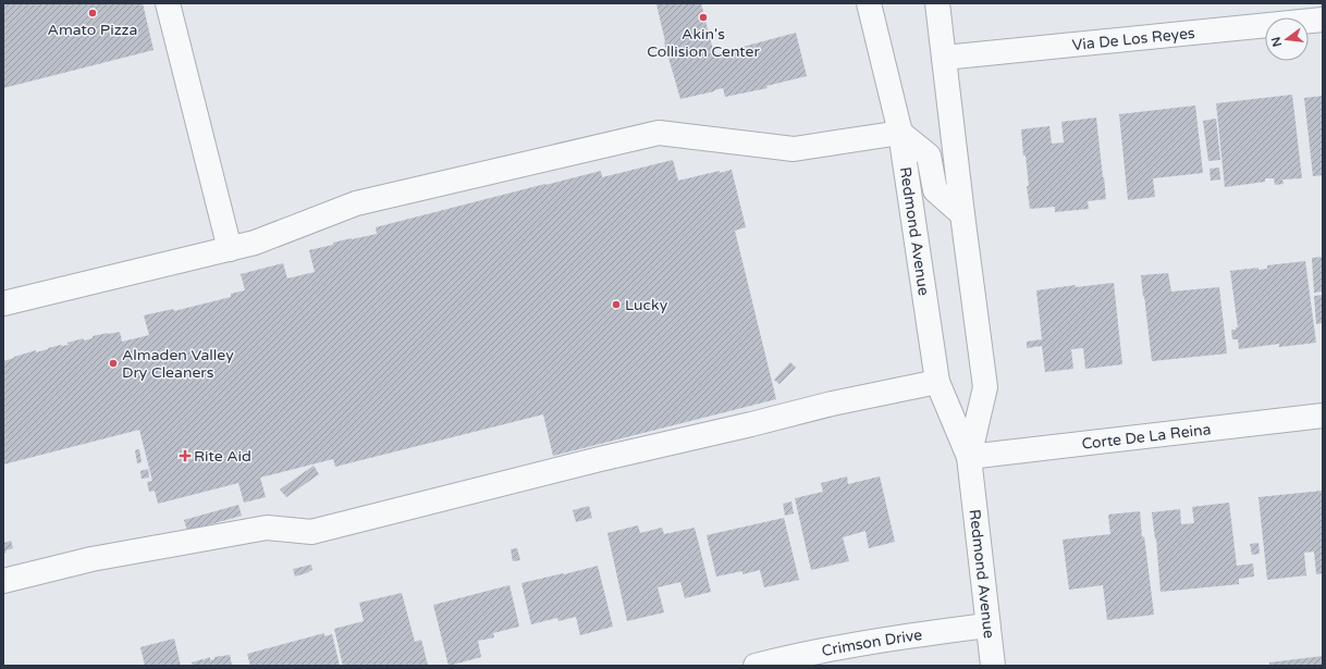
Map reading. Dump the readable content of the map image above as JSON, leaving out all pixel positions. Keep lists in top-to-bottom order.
{
  "streets": {
    "street": [
      "Via De Los Reyes",
      "Redmond Avenue",
      "Corte De La Reina",
      "Crimson Drive"
    ]
  },
  "crossings": [
    ["Via De Los Reyes", "Redmond Avenue"],
    ["Redmond Avenue", "Corte De La Reina"],
    ["Redmond Avenue", "Crimson Drive"]
  ],
  "places": {
    "other": [
      "Amato Pizza",
      "Akin's Collision Center",
      "Lucky",
      "Almaden Valley Dry Cleaners"
    ],
    "health": ["Rite Aid"]
  },
  "north": "left"
}
